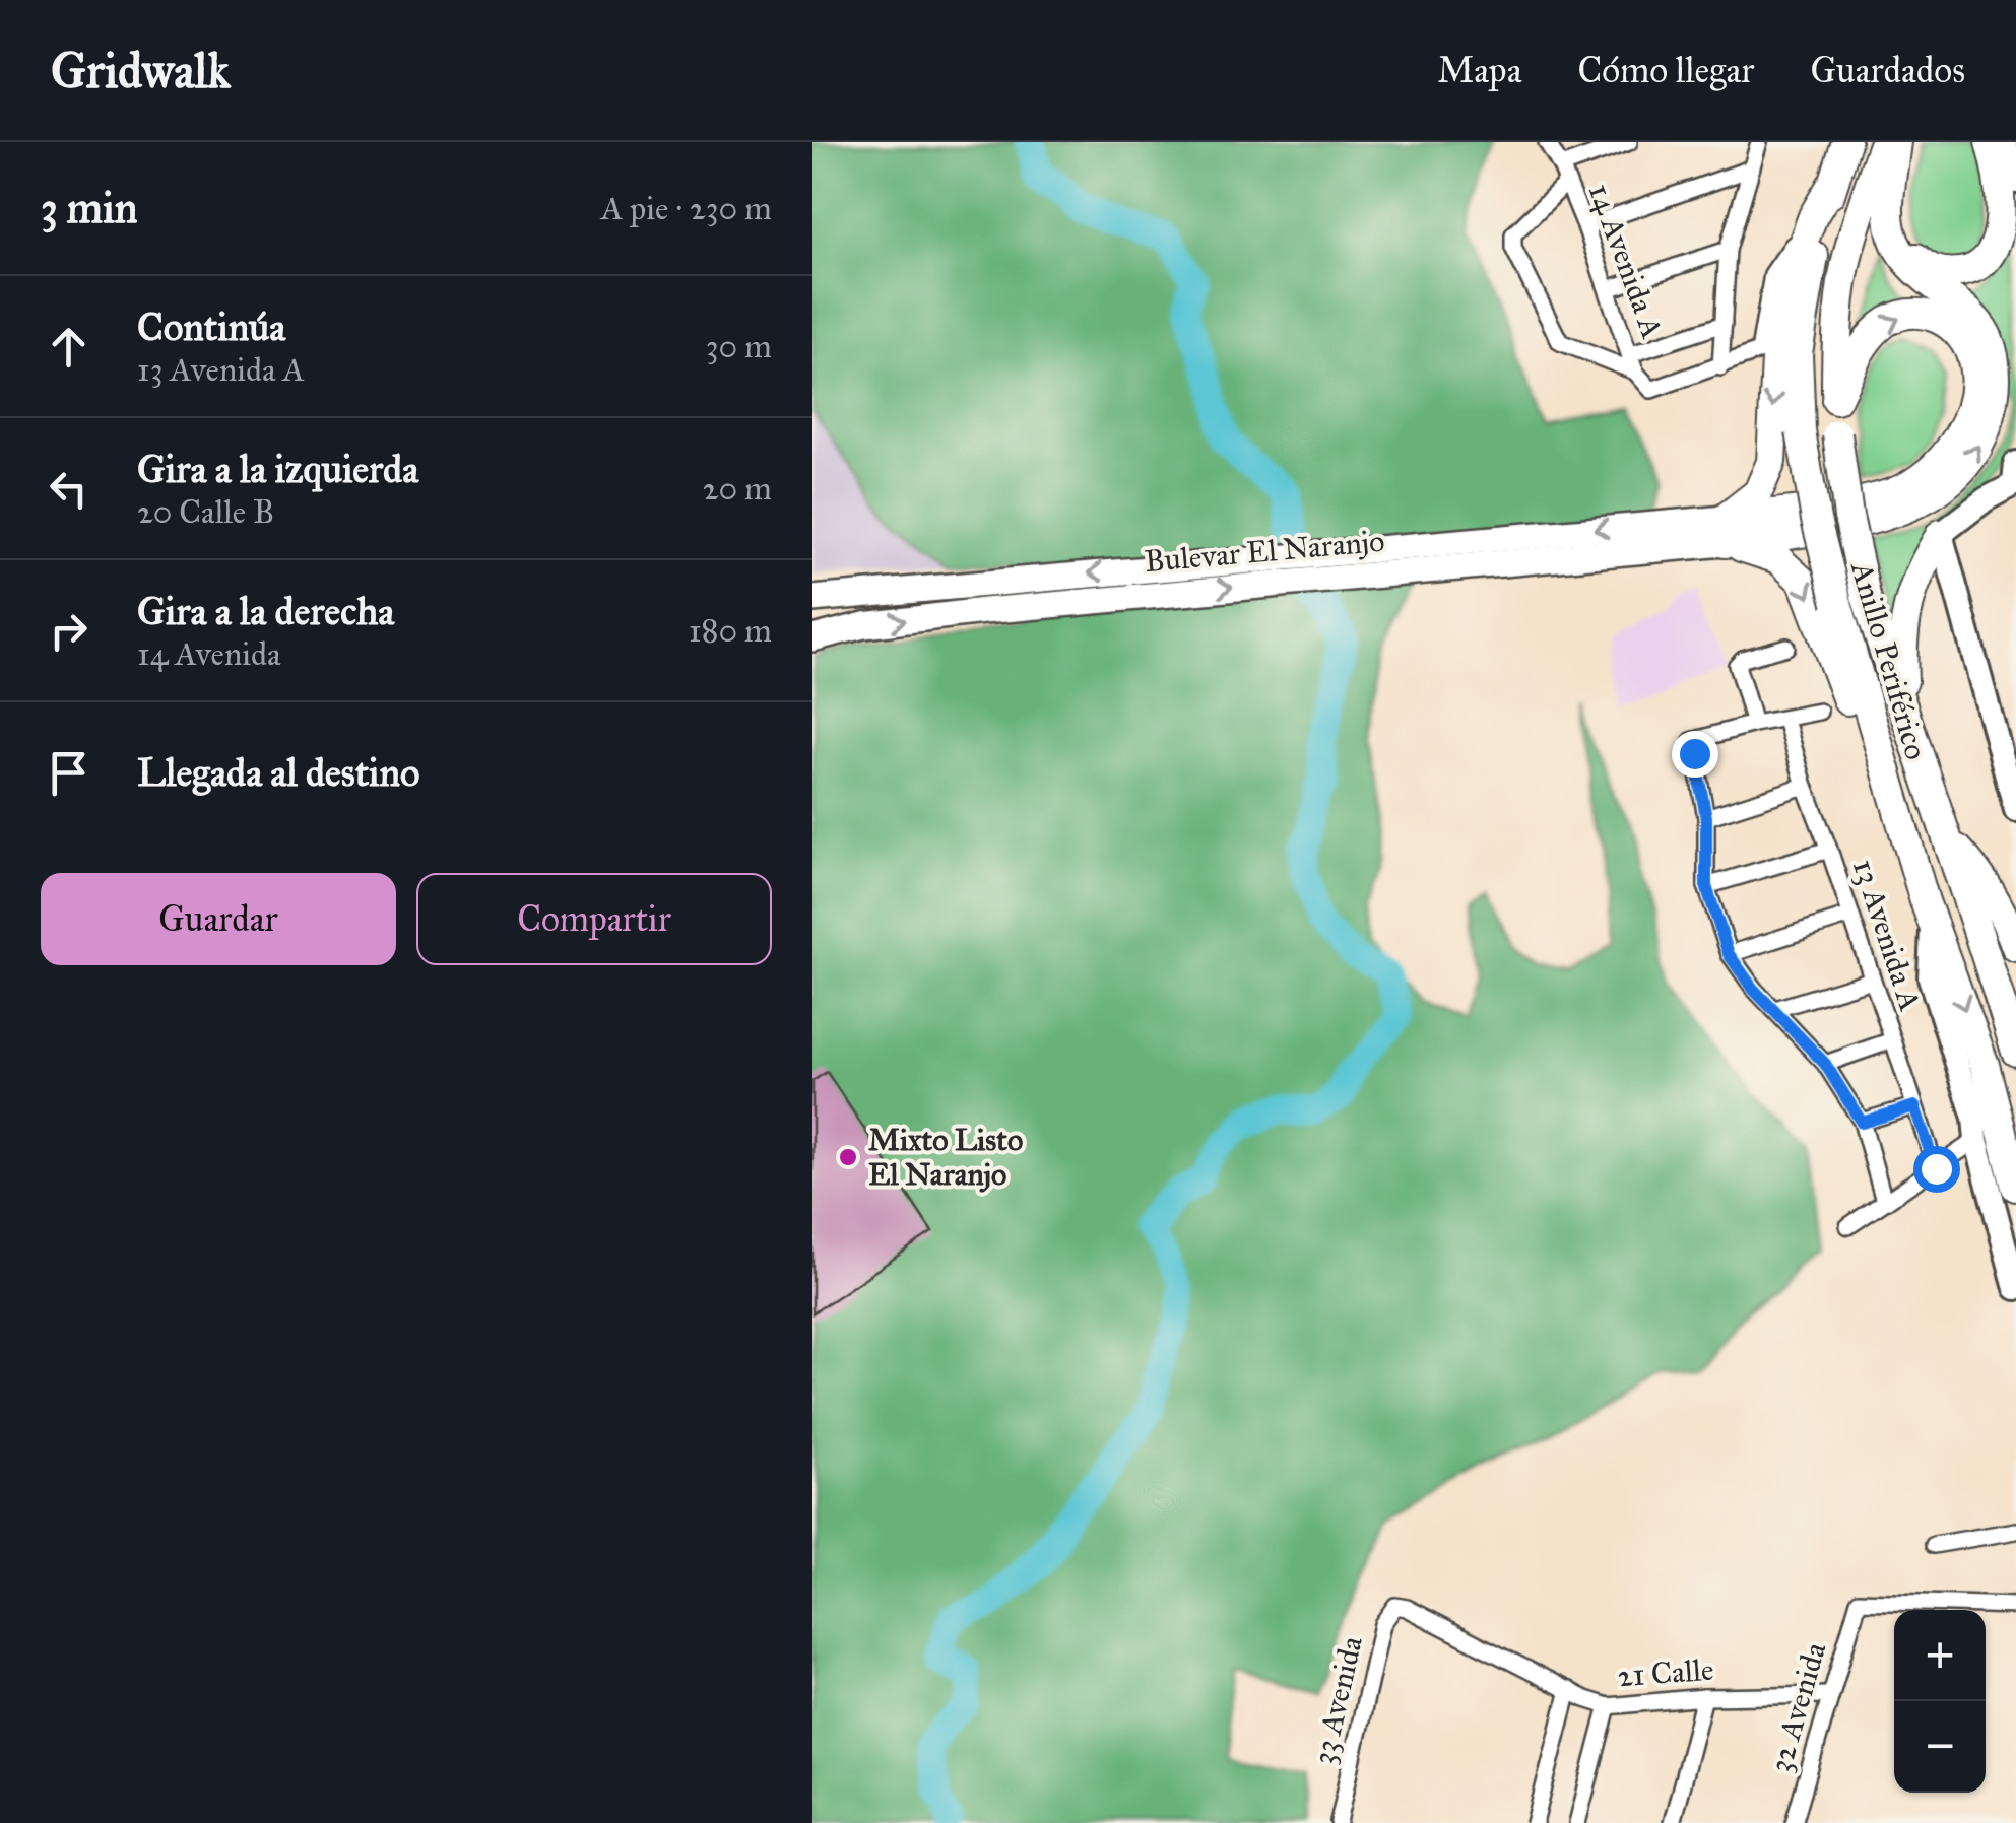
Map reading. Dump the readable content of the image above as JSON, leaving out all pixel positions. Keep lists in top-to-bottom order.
{
  "streets": {
    "highway": ["Anillo Periférico"],
    "main road": ["Bulevar El Naranjo"],
    "street": [
      "14 Avenida A",
      "13 Avenida A",
      "21 Calle",
      "33 Avenida",
      "32 Avenida"
    ]
  },
  "crossings": [
    ["21 Calle", "33 Avenida"],
    ["21 Calle", "32 Avenida"]
  ],
  "places": ["Mixto Listo El Naranjo"],
  "page": {
    "header": "Gridwalk",
    "nav": ["Mapa", "Cómo llegar", "Guardados"],
    "heading": ["3 min", "A pie · 230 m"],
    "list": [
      ["Continúa", "13 Avenida A", "30 m"],
      ["Gira a la izquierda", "20 Calle B", "20 m"],
      ["Gira a la derecha", "14 Avenida", "180 m"],
      "Llegada al destino"
    ],
    "buttons": ["Guardar", "Compartir"],
    "map_buttons": ["+", "−"]
  }
}
